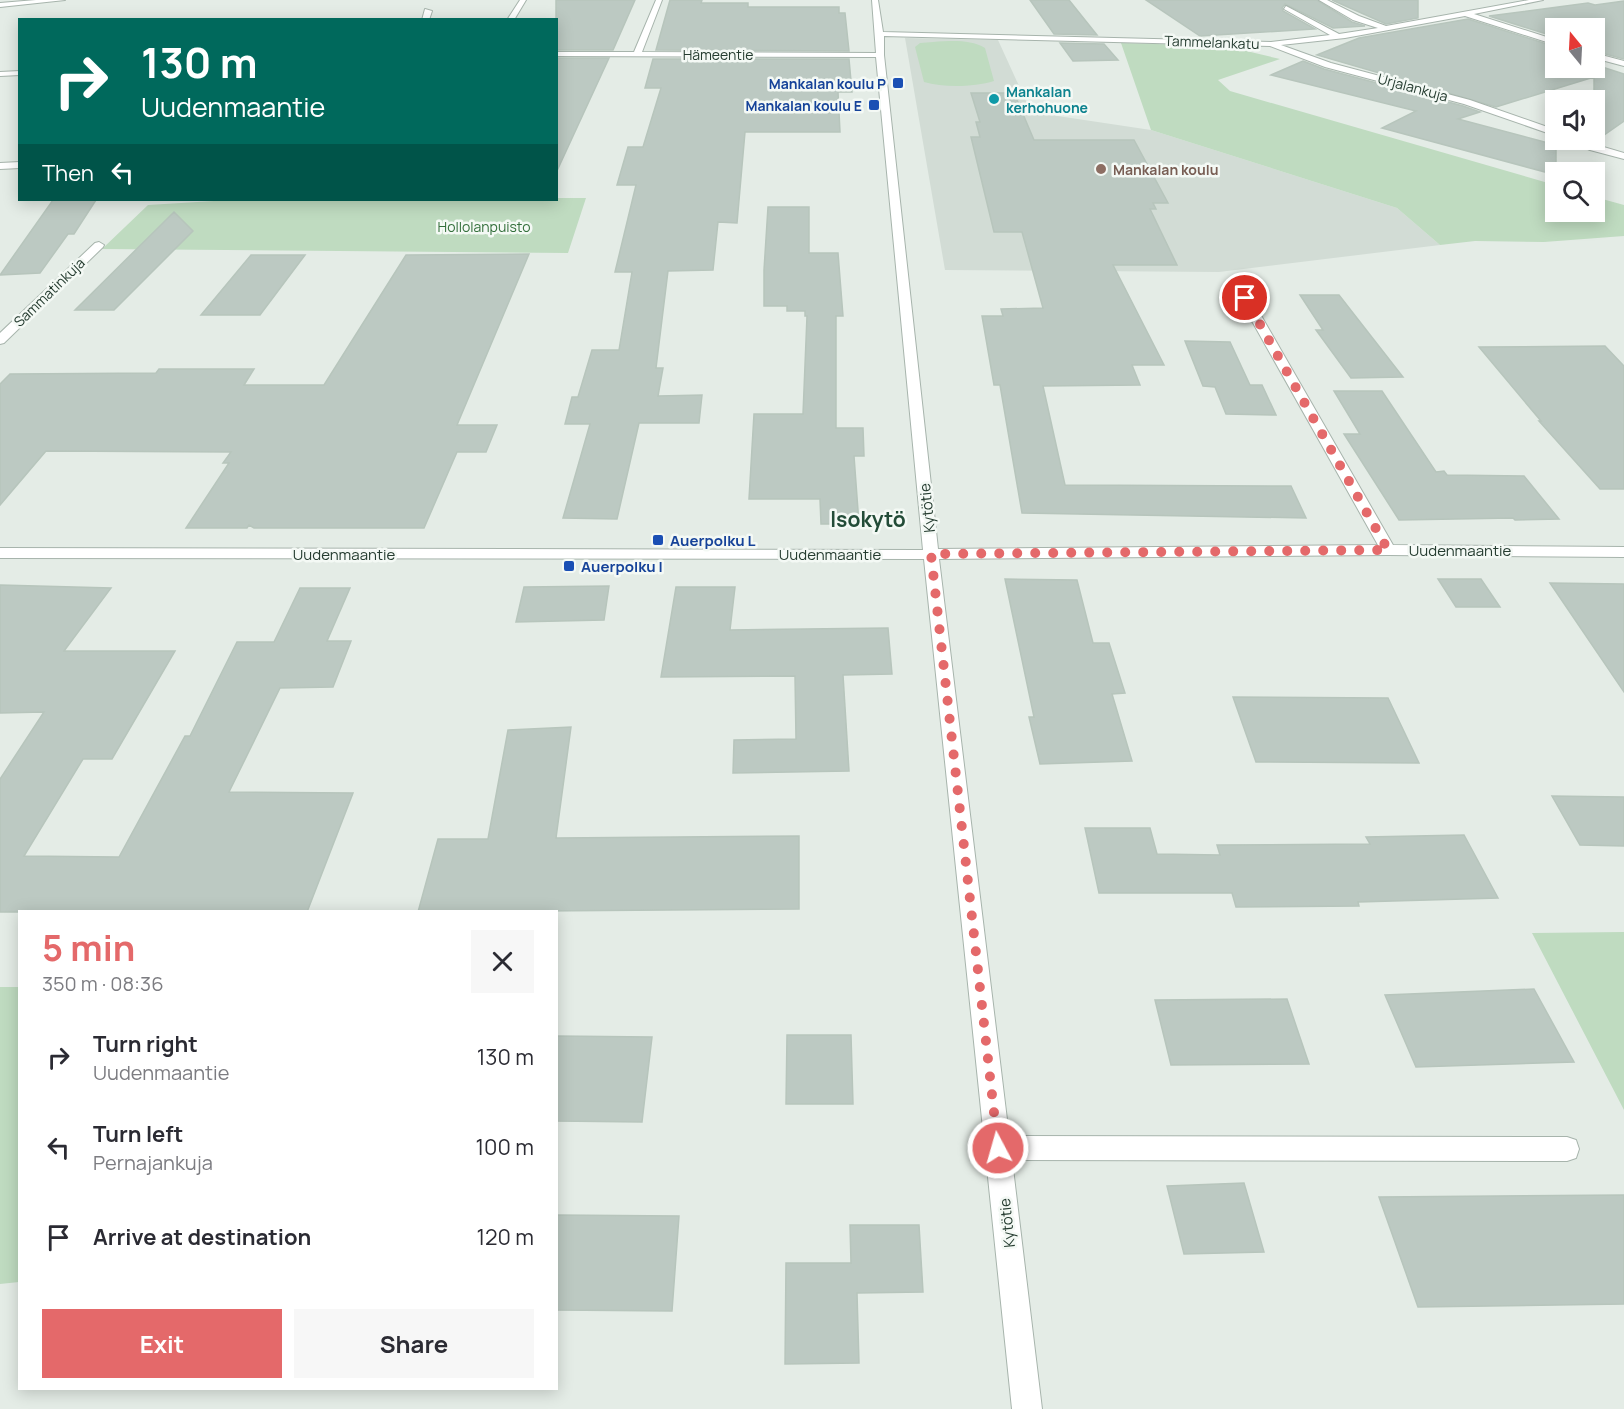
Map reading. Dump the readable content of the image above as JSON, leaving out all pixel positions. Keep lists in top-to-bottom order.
{
  "streets": {
    "street": [
      "Tammelankatu",
      "Hämeentie",
      "Urjalankuja",
      "Sammatinkuja",
      "Kytötie",
      "Uudenmaantie"
    ]
  },
  "crossings": [
    ["Tammelankatu", "Urjalankuja"],
    ["Tammelankatu", "Kytötie"],
    ["Hämeentie", "Kytötie"],
    ["Kytötie", "Uudenmaantie"]
  ],
  "districts": ["Isokytö"],
  "parks": ["Hollolanpuisto"],
  "places": {
    "transit": [
      "Mankalan koulu P",
      "Mankalan koulu E",
      "Auerpolku L",
      "Auerpolku I"
    ],
    "other": ["Mankalan kerhohuone", "Mankalan koulu"]
  },
  "north": "top",
  "page": {
    "turn": ["130 m", "Uudenmaantie"],
    "then": "Then",
    "heading": ["5 min", "350 m · 08:36"],
    "list": [
      {
        "name": "Turn right",
        "note": "Uudenmaantie",
        "value": "130 m"
      },
      {
        "name": "Turn left",
        "note": "Pernajankuja",
        "value": "100 m"
      },
      {
        "name": "Arrive at destination",
        "value": "120 m"
      }
    ],
    "buttons": ["Exit", "Share"]
  }
}
